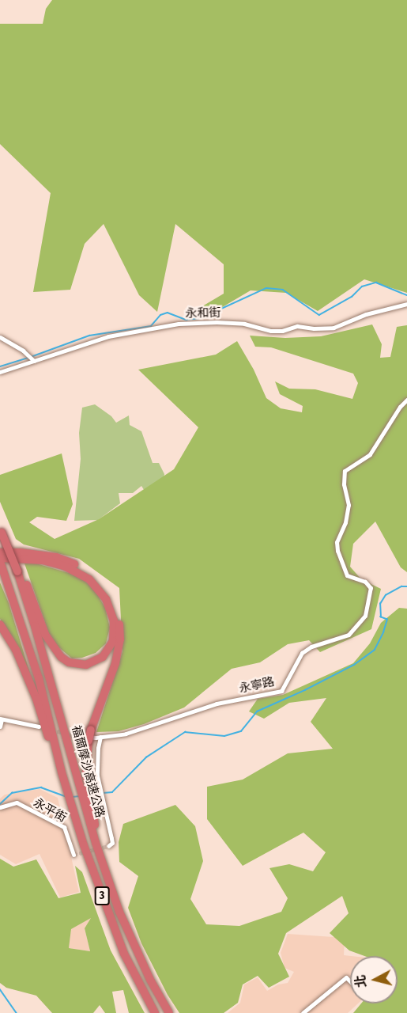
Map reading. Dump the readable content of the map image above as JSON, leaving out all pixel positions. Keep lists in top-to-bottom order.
{
  "streets": {
    "highway": ["福爾摩沙高速公路", "3"],
    "street": ["永和街", "永寧路", "永平街"]
  },
  "crossings": [
    ["福爾摩沙高速公路", "3"]
  ],
  "north": "left"
}
